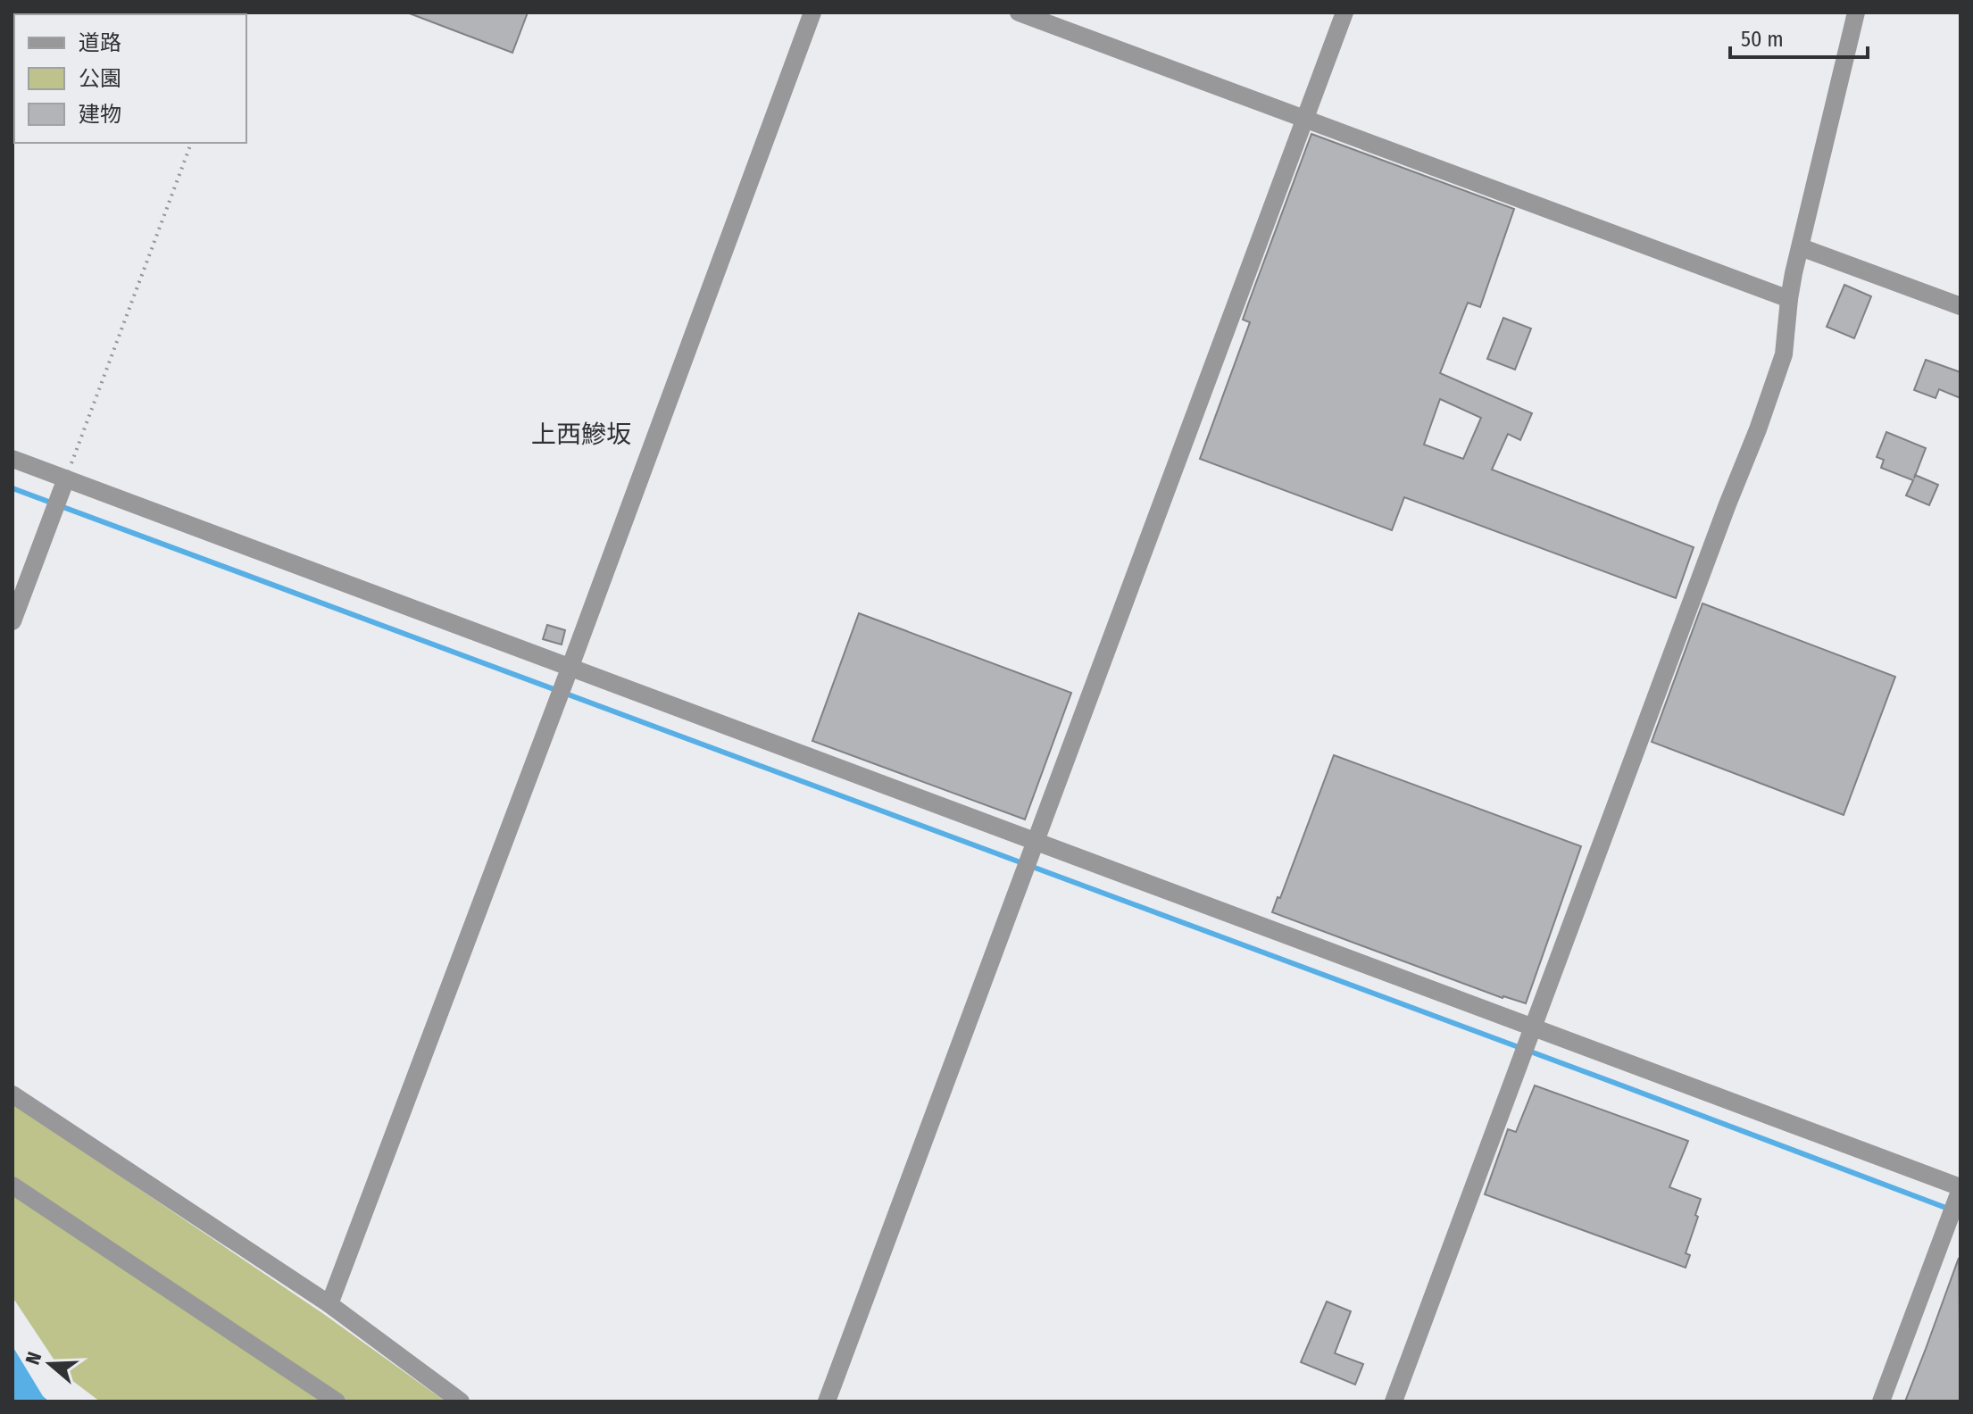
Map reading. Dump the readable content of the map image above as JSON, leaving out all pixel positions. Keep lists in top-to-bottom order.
{
  "districts": ["上西鰺坂"],
  "legend": ["道路", "公園", "建物"],
  "scale_bar": "50 m",
  "north": "left"
}
